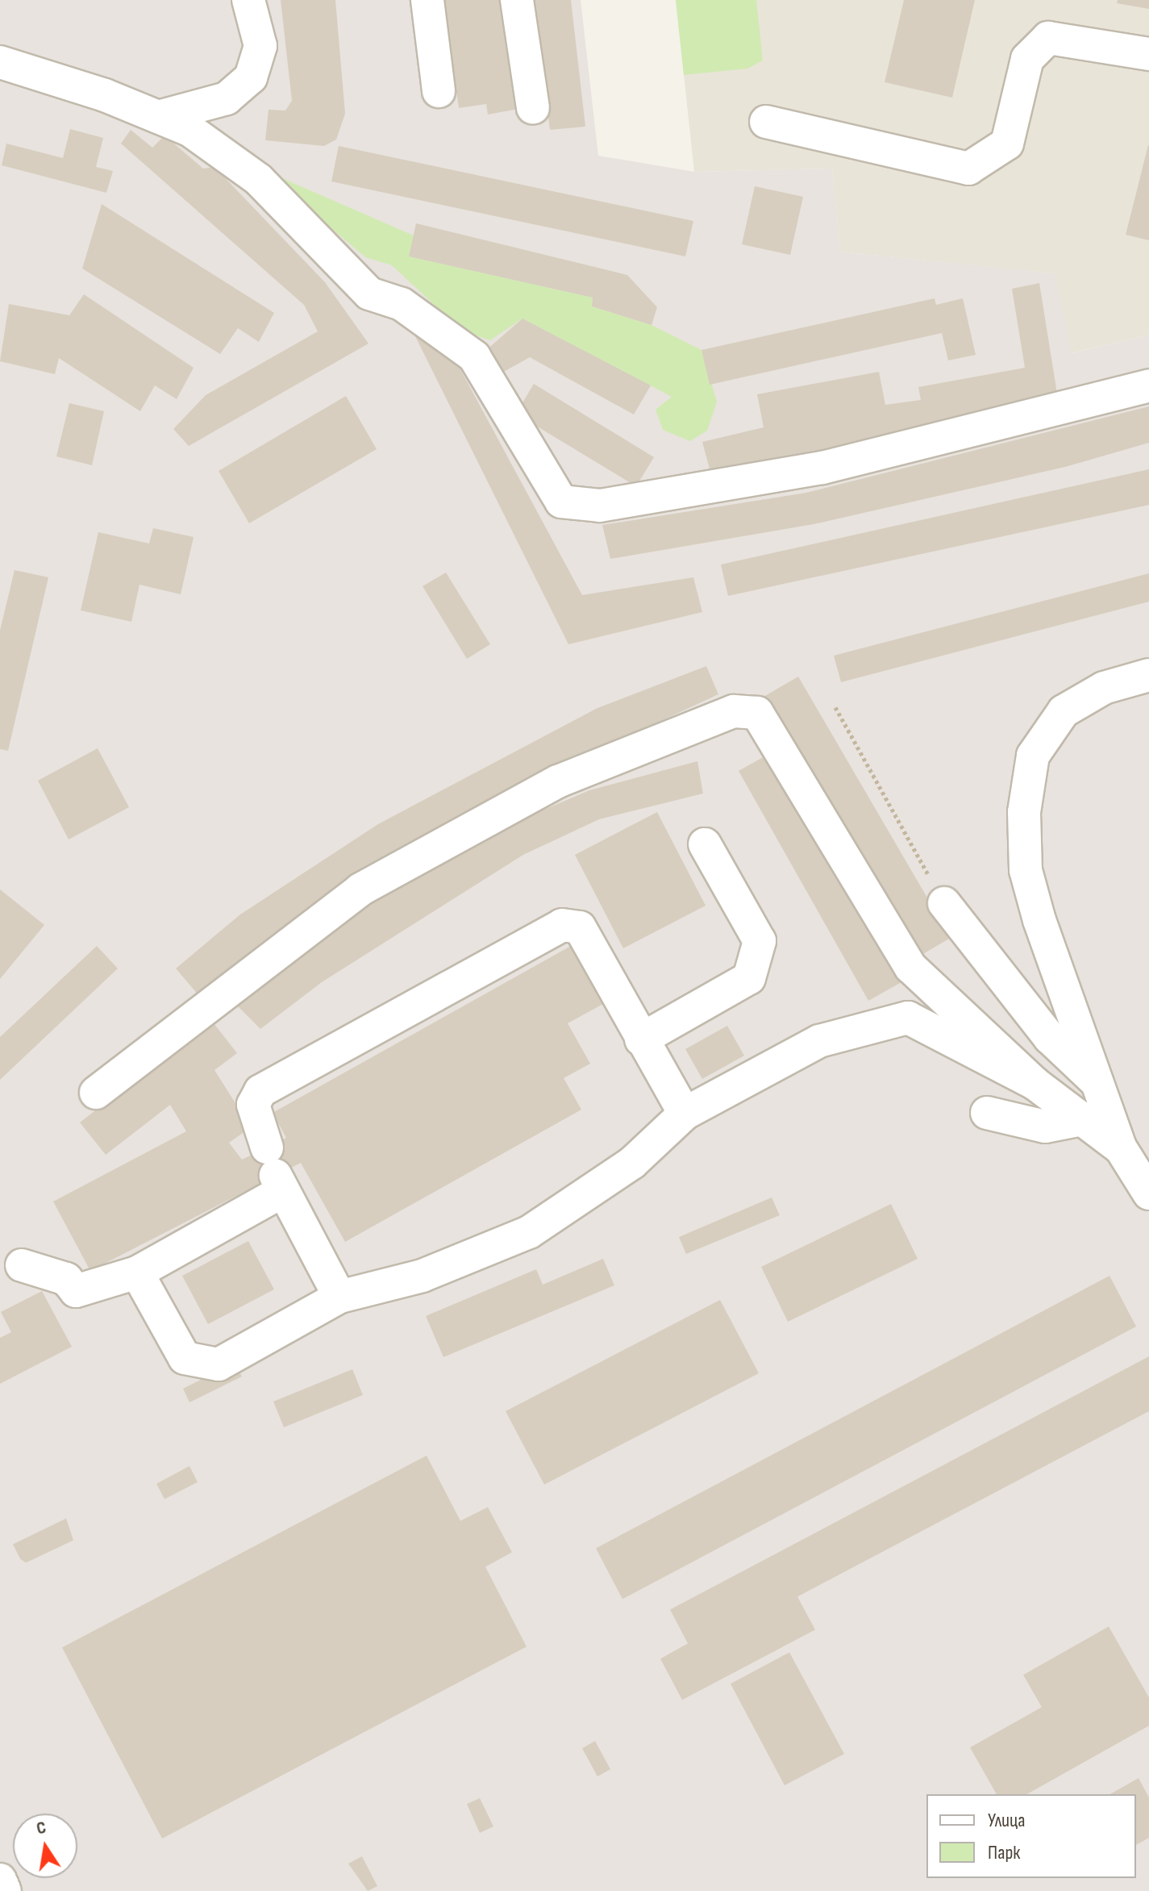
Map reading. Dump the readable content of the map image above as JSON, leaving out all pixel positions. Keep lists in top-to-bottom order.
{
  "legend": ["Улица", "Парк"],
  "north": "top"
}
